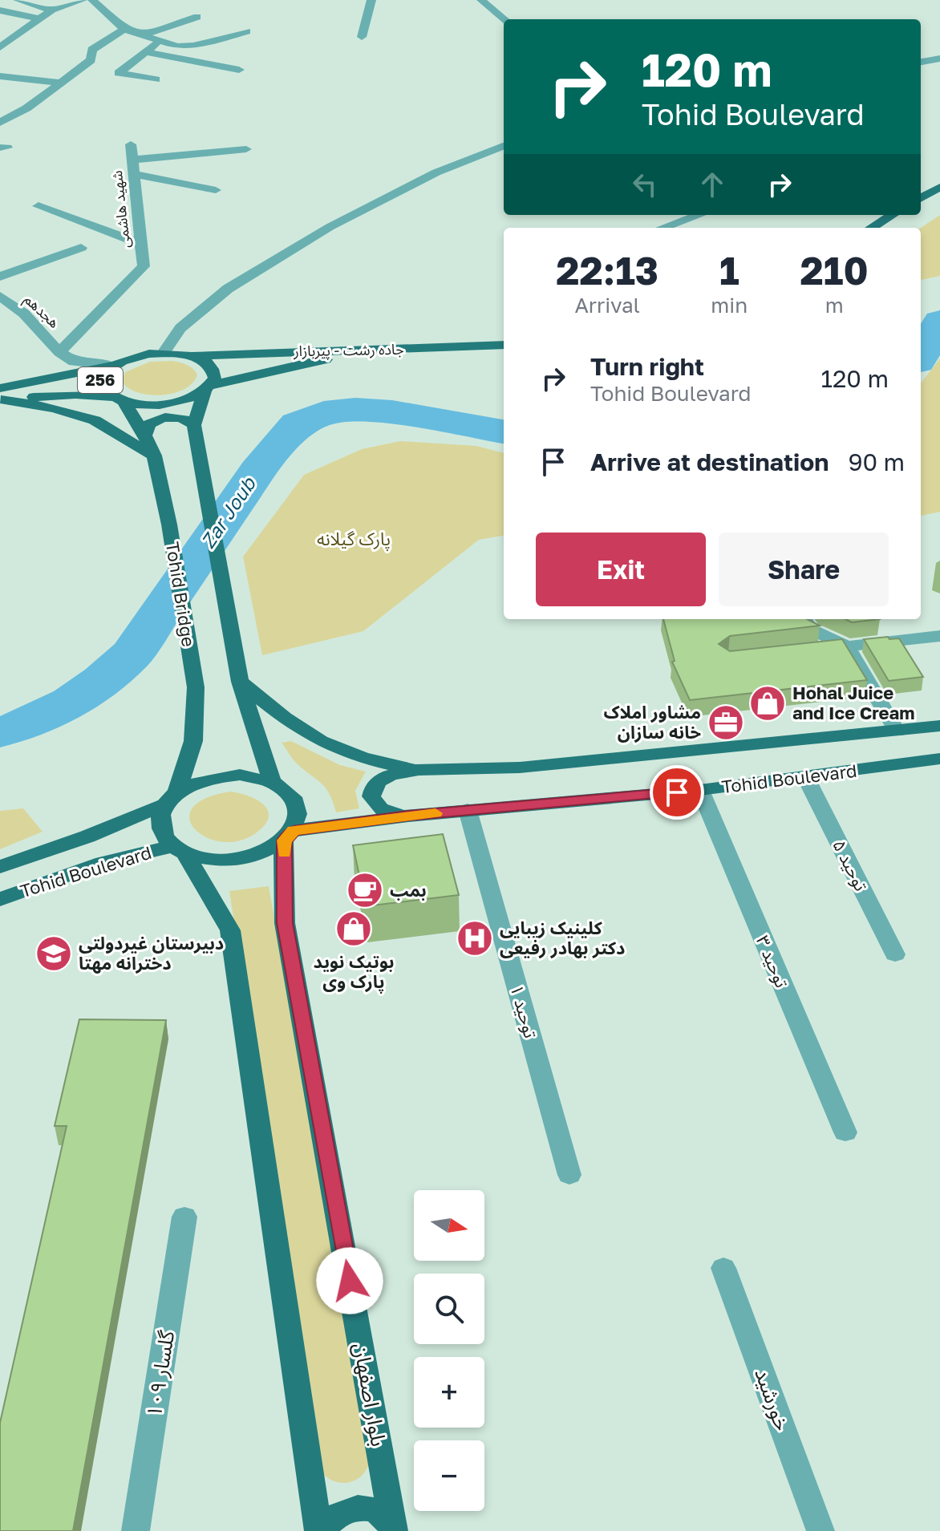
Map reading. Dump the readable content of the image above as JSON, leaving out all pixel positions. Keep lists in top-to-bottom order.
{
  "streets": {
    "main road": [
      "جاده رشت - پیربازار",
      "256",
      "Tohid Bridge",
      "Tohid Boulevard",
      "بلوار اصفهان"
    ],
    "street": [
      "شهید هاشمی",
      "هجدهم",
      "توحید ۵",
      "توحید ۳",
      "توحید ۱",
      "گلسار ۱۰۹",
      "خورشید"
    ]
  },
  "crossings": [
    ["شهید هاشمی", "هجدهم"],
    ["جاده رشت - پیربازار", "256"],
    ["256", "Tohid Bridge"],
    ["Tohid Bridge", "Tohid Boulevard"],
    ["Tohid Bridge", "بلوار اصفهان"],
    ["Tohid Boulevard", "توحید ۵"],
    ["Tohid Boulevard", "توحید ۳"],
    ["Tohid Boulevard", "توحید ۱"],
    ["Tohid Boulevard", "بلوار اصفهان"]
  ],
  "water": ["Zar Joub"],
  "parks": ["پارک گیلانه"],
  "places": {
    "shop": ["Hohal Juice and Ice Cream", "بوتیک نوید پارک وی"],
    "office": ["مشاور املاک خانه سازان"],
    "cafe": ["بمب"],
    "hospital": ["کلینیک زیبایی دکتر بهادر رفیعی"],
    "school or university": ["دبیرستان غیردولتی دخترانه مهتا"]
  },
  "north": "right",
  "page": {
    "turn": ["120 m", "Tohid Boulevard"],
    "eta": [
      "22:13",
      "Arrival",
      "1",
      "min",
      "210",
      "m"
    ],
    "list": [
      {
        "name": "Turn right",
        "note": "Tohid Boulevard",
        "value": "120 m"
      },
      {
        "name": "Arrive at destination",
        "value": "90 m"
      }
    ],
    "buttons": ["Exit", "Share"],
    "map_buttons": ["+", "−"]
  }
}
